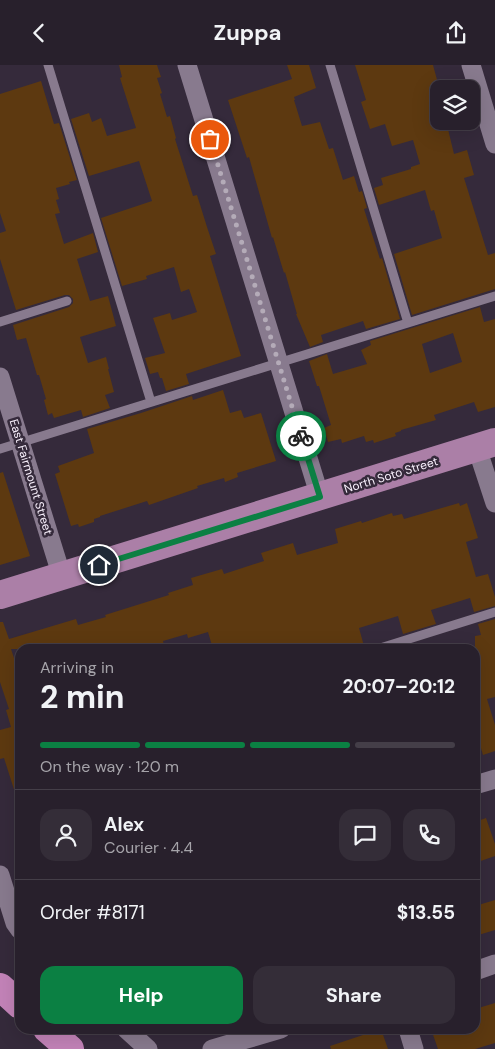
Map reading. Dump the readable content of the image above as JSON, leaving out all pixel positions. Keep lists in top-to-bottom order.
{
  "streets": {
    "main road": ["North Soto Street"],
    "street": ["East Fairmount Street"]
  },
  "crossings": [
    ["North Soto Street", "East Fairmount Street"]
  ],
  "page": {
    "header": "Zuppa",
    "heading": ["2 min", "Arriving in", "20:07–20:12"],
    "panel": [
      "Alex",
      "Courier · 4.4",
      "Order #8171",
      "$13.55"
    ],
    "bar": "On the way · 120 m",
    "buttons": ["Help", "Share"]
  }
}
